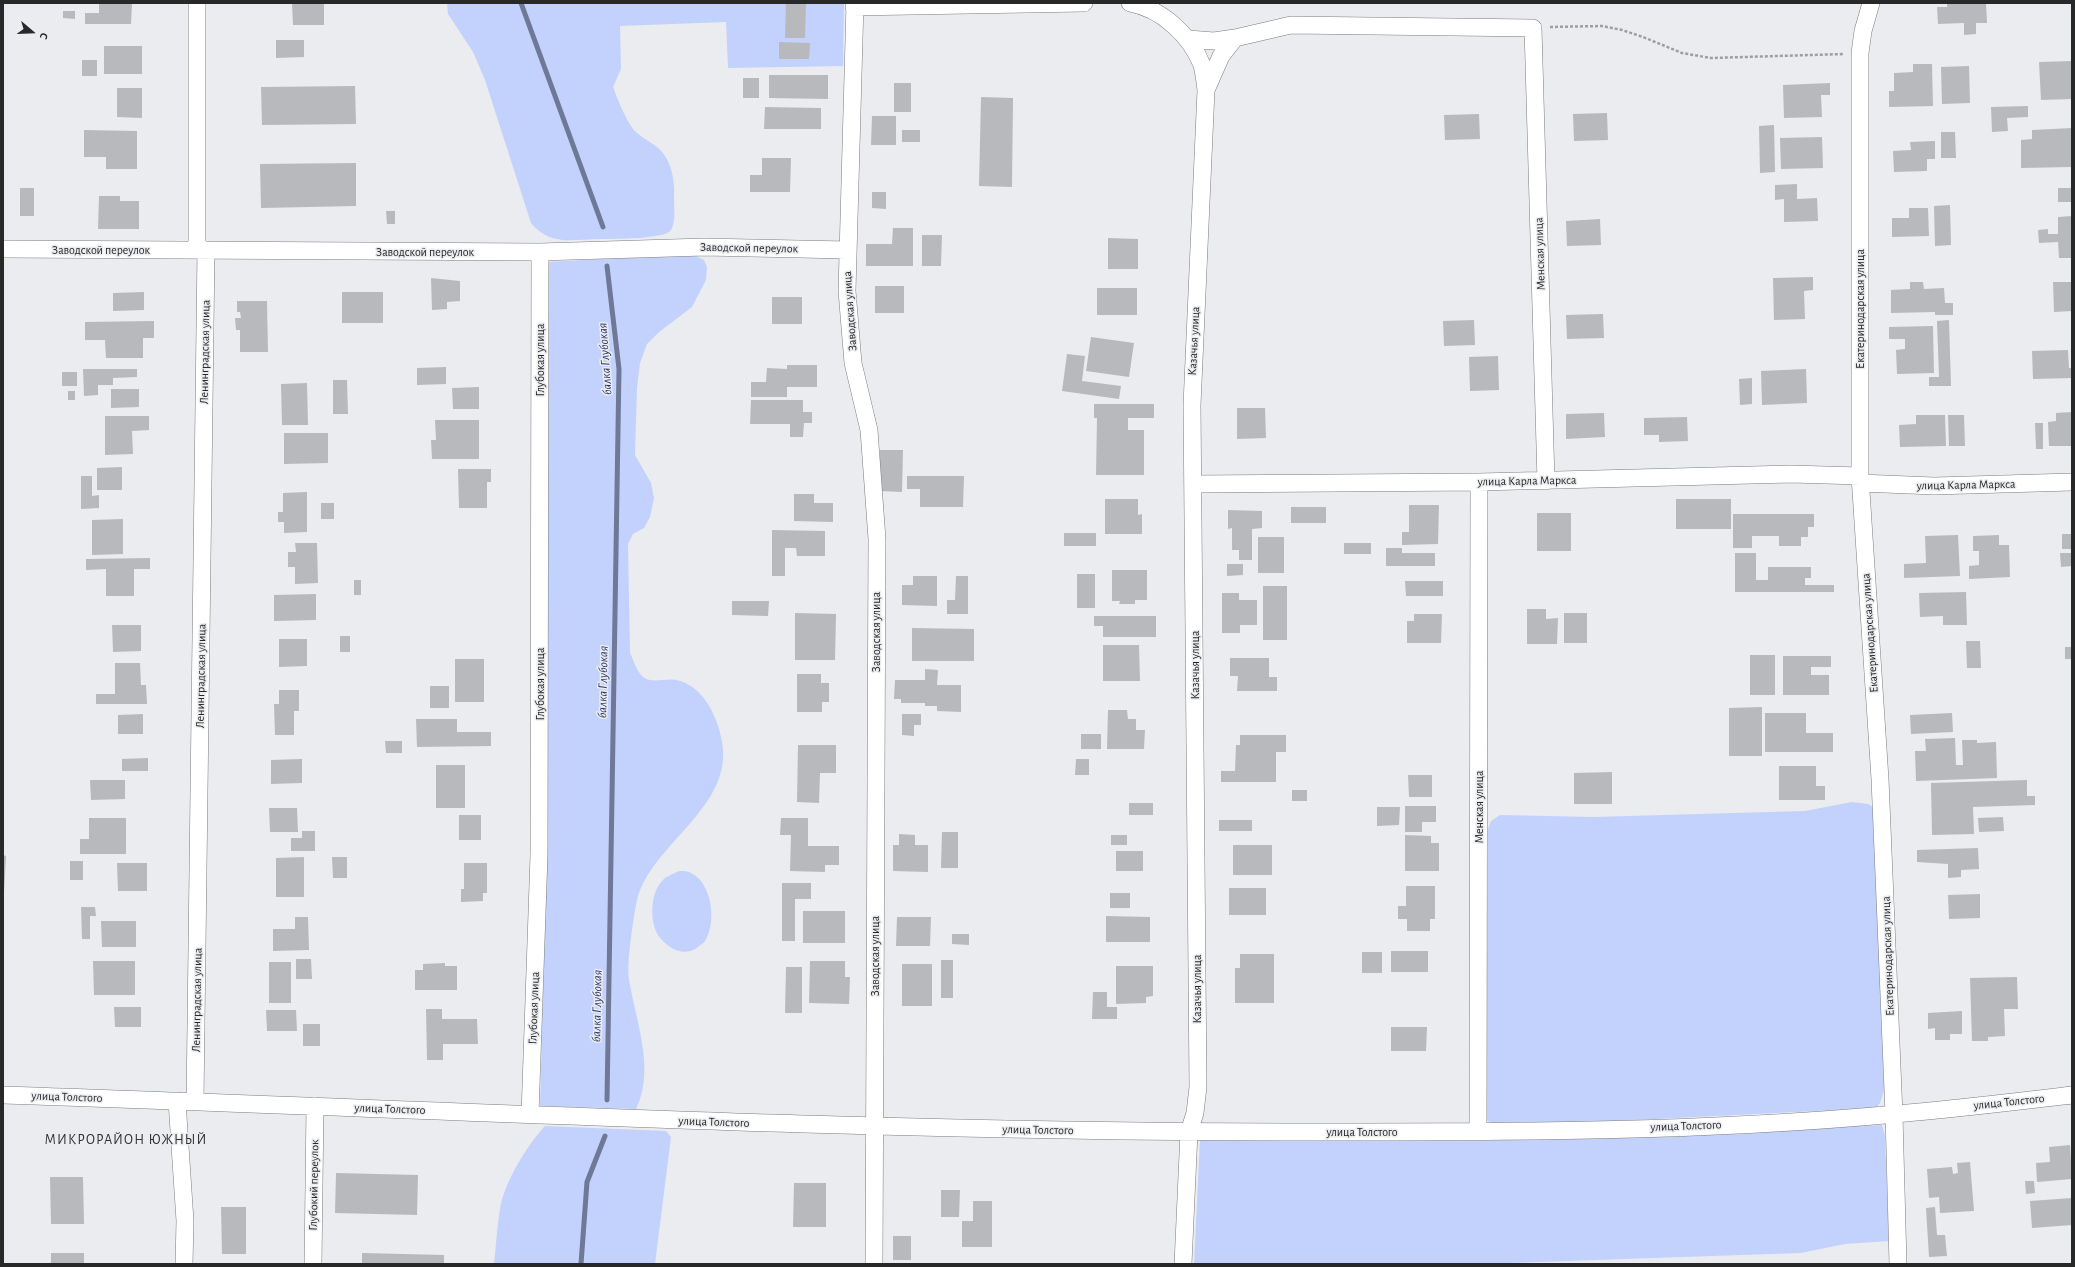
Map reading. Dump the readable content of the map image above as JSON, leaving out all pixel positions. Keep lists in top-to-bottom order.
{
  "streets": {
    "street": [
      "Заводской переулок",
      "Менская улица",
      "Екатеринодарская улица",
      "Заводская улица",
      "Казачья улица",
      "Ленинградская улица",
      "Глубокая улица",
      "улица Карла Маркса",
      "улица Толстого",
      "Глубокий переулок"
    ]
  },
  "crossings": [
    ["Заводской переулок", "Заводская улица"],
    ["Заводской переулок", "Ленинградская улица"],
    ["Заводской переулок", "Глубокая улица"],
    ["Менская улица", "улица Карла Маркса"],
    ["Менская улица", "улица Толстого"],
    ["Екатеринодарская улица", "улица Карла Маркса"],
    ["Екатеринодарская улица", "улица Толстого"],
    ["Заводская улица", "улица Толстого"],
    ["Казачья улица", "улица Карла Маркса"],
    ["Казачья улица", "улица Толстого"],
    ["Ленинградская улица", "улица Толстого"],
    ["Глубокая улица", "улица Толстого"],
    ["улица Толстого", "Глубокий переулок"]
  ],
  "districts": ["МИКРОРАЙОН ЮЖНЫЙ"],
  "water": ["балка Глубокая"],
  "north": "right"
}
